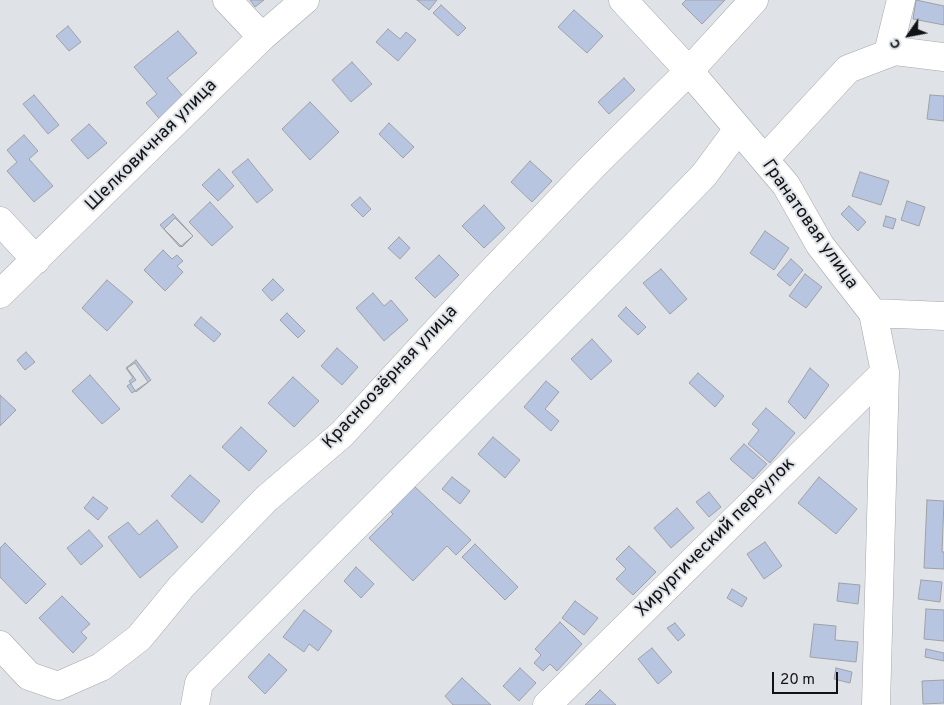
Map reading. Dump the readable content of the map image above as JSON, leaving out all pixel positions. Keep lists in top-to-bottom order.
{
  "streets": {
    "street": [
      "Шелковичная улица",
      "Гранатовая улица",
      "Красноозёрная улица",
      "Хирургический переулок"
    ]
  },
  "crossings": [
    ["Гранатовая улица", "Красноозёрная улица"],
    ["Гранатовая улица", "Хирургический переулок"]
  ],
  "scale_bar": "20 m",
  "north": "bottom left"
}
